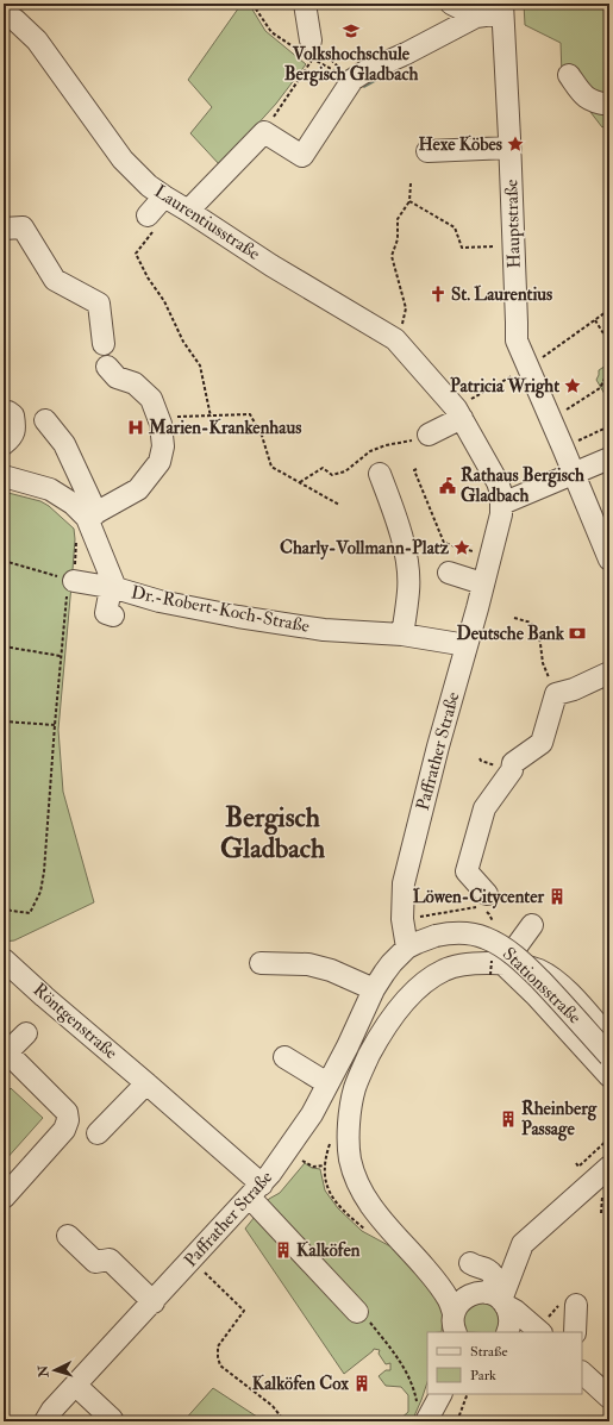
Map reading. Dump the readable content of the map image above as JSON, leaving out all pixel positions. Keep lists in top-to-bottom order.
{
  "streets": {
    "street": [
      "Laurentiusstraße",
      "Hauptstraße",
      "Dr.-Robert-Koch-Straße",
      "Paffrather Straße",
      "Stationsstraße",
      "Röntgenstraße"
    ]
  },
  "crossings": [
    ["Laurentiusstraße", "Paffrather Straße"],
    ["Dr.-Robert-Koch-Straße", "Paffrather Straße"],
    ["Paffrather Straße", "Stationsstraße"],
    ["Paffrather Straße", "Röntgenstraße"]
  ],
  "districts": ["Bergisch Gladbach"],
  "places": {
    "school or university": ["Volkshochschule Bergisch Gladbach"],
    "place": ["Hexe Köbes", "Patricia Wright", "Charly-Vollmann-Platz"],
    "church": ["St. Laurentius"],
    "hospital": ["Marien-Krankenhaus"],
    "public building": ["Rathaus Bergisch Gladbach"],
    "bank": ["Deutsche Bank"],
    "building": [
      "Löwen-Citycenter",
      "Rheinberg Passage",
      "Kalköfen",
      "Kalköfen Cox"
    ]
  },
  "legend": ["Straße", "Park"],
  "north": "left"
}
